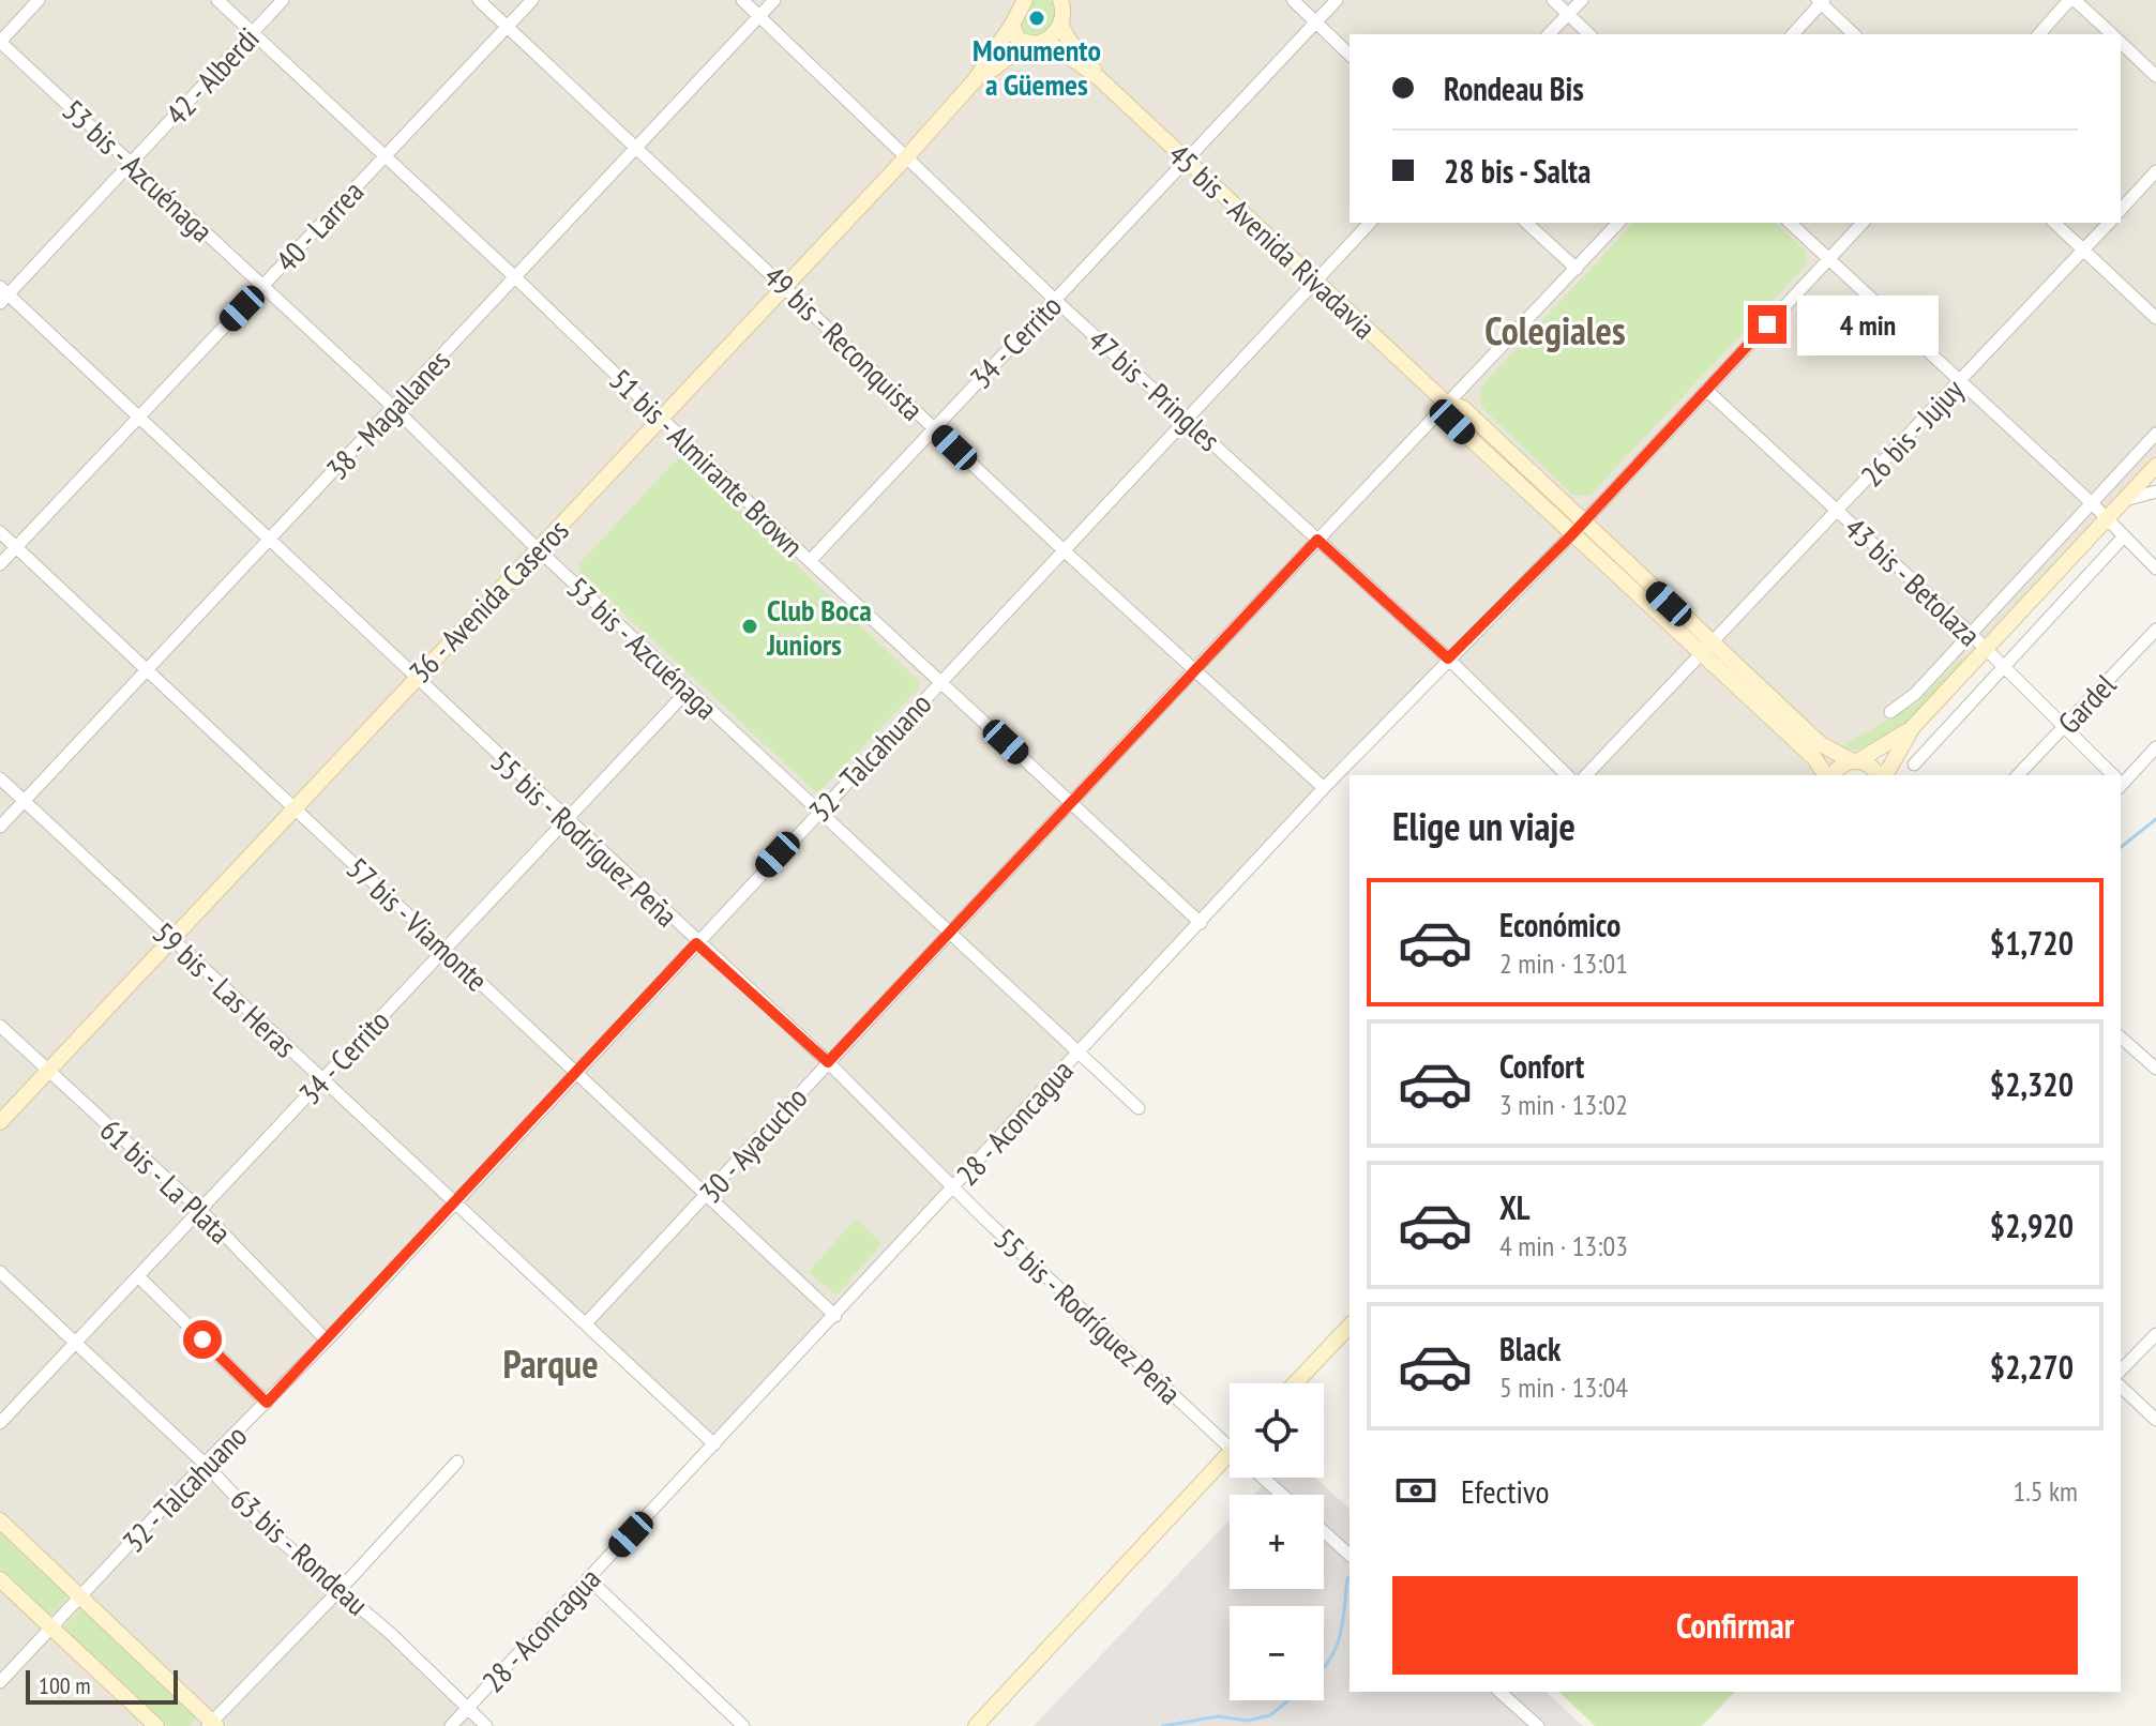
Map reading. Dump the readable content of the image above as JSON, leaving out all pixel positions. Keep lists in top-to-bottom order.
{
  "streets": {
    "main road": ["45 bis - Avenida Rivadavia", "36 - Avenida Caseros"],
    "street": [
      "42 - Alberdi",
      "53 bis - Azcuénaga",
      "40 - Larrea",
      "34 - Cerrito",
      "49 bis - Reconquista",
      "47 bis - Pringles",
      "38 - Magallanes",
      "26 bis - Jujuy",
      "51 bis - Almirante Brown",
      "43 bis - Betolaza",
      "Gardel",
      "32 - Talcahuano",
      "55 bis - Rodríguez Peña",
      "57 bis - Viamonte",
      "59 bis - Las Heras",
      "28 - Aconcagua",
      "30 - Ayacucho",
      "61 bis - La Plata",
      "63 bis - Rondeau"
    ]
  },
  "crossings": [
    ["42 - Alberdi", "53 bis - Azcuénaga"],
    ["42 - Alberdi", "51 bis - Almirante Brown"],
    ["42 - Alberdi", "55 bis - Rodríguez Peña"],
    ["53 bis - Azcuénaga", "40 - Larrea"],
    ["53 bis - Azcuénaga", "34 - Cerrito"],
    ["53 bis - Azcuénaga", "38 - Magallanes"],
    ["53 bis - Azcuénaga", "36 - Avenida Caseros"],
    ["53 bis - Azcuénaga", "32 - Talcahuano"],
    ["53 bis - Azcuénaga", "28 - Aconcagua"],
    ["53 bis - Azcuénaga", "30 - Ayacucho"],
    ["40 - Larrea", "49 bis - Reconquista"],
    ["40 - Larrea", "51 bis - Almirante Brown"],
    ["40 - Larrea", "55 bis - Rodríguez Peña"],
    ["40 - Larrea", "57 bis - Viamonte"],
    ["45 bis - Avenida Rivadavia", "34 - Cerrito"],
    ["45 bis - Avenida Rivadavia", "26 bis - Jujuy"],
    ["45 bis - Avenida Rivadavia", "36 - Avenida Caseros"],
    ["45 bis - Avenida Rivadavia", "32 - Talcahuano"],
    ["45 bis - Avenida Rivadavia", "28 - Aconcagua"],
    ["45 bis - Avenida Rivadavia", "30 - Ayacucho"],
    ["34 - Cerrito", "49 bis - Reconquista"],
    ["34 - Cerrito", "47 bis - Pringles"],
    ["34 - Cerrito", "51 bis - Almirante Brown"],
    ["34 - Cerrito", "55 bis - Rodríguez Peña"],
    ["34 - Cerrito", "57 bis - Viamonte"],
    ["34 - Cerrito", "59 bis - Las Heras"],
    ["34 - Cerrito", "61 bis - La Plata"],
    ["34 - Cerrito", "63 bis - Rondeau"],
    ["49 bis - Reconquista", "38 - Magallanes"],
    ["49 bis - Reconquista", "36 - Avenida Caseros"],
    ["49 bis - Reconquista", "32 - Talcahuano"],
    ["49 bis - Reconquista", "28 - Aconcagua"],
    ["49 bis - Reconquista", "30 - Ayacucho"],
    ["47 bis - Pringles", "38 - Magallanes"],
    ["47 bis - Pringles", "36 - Avenida Caseros"],
    ["47 bis - Pringles", "32 - Talcahuano"],
    ["47 bis - Pringles", "28 - Aconcagua"],
    ["47 bis - Pringles", "30 - Ayacucho"],
    ["38 - Magallanes", "51 bis - Almirante Brown"],
    ["38 - Magallanes", "55 bis - Rodríguez Peña"],
    ["38 - Magallanes", "57 bis - Viamonte"],
    ["38 - Magallanes", "59 bis - Las Heras"],
    ["26 bis - Jujuy", "43 bis - Betolaza"],
    ["51 bis - Almirante Brown", "36 - Avenida Caseros"],
    ["51 bis - Almirante Brown", "32 - Talcahuano"],
    ["51 bis - Almirante Brown", "28 - Aconcagua"],
    ["51 bis - Almirante Brown", "30 - Ayacucho"],
    ["43 bis - Betolaza", "Gardel"],
    ["43 bis - Betolaza", "28 - Aconcagua"],
    ["36 - Avenida Caseros", "55 bis - Rodríguez Peña"],
    ["36 - Avenida Caseros", "57 bis - Viamonte"],
    ["36 - Avenida Caseros", "59 bis - Las Heras"],
    ["36 - Avenida Caseros", "61 bis - La Plata"],
    ["32 - Talcahuano", "55 bis - Rodríguez Peña"],
    ["32 - Talcahuano", "57 bis - Viamonte"],
    ["32 - Talcahuano", "59 bis - Las Heras"],
    ["32 - Talcahuano", "61 bis - La Plata"],
    ["32 - Talcahuano", "63 bis - Rondeau"],
    ["55 bis - Rodríguez Peña", "28 - Aconcagua"],
    ["55 bis - Rodríguez Peña", "30 - Ayacucho"],
    ["57 bis - Viamonte", "28 - Aconcagua"],
    ["57 bis - Viamonte", "30 - Ayacucho"],
    ["59 bis - Las Heras", "28 - Aconcagua"],
    ["59 bis - Las Heras", "30 - Ayacucho"],
    ["28 - Aconcagua", "63 bis - Rondeau"]
  ],
  "districts": ["Colegiales", "Parque"],
  "places": ["Monumento a Güemes", "Club Boca Juniors"],
  "scale_bar": "100 m",
  "page": {
    "banner": ["Rondeau Bis", "28 bis - Salta"],
    "bubble": "4 min",
    "heading": "Elige un viaje",
    "list": [
      {
        "name": "Económico",
        "note": "2 min · 13:01",
        "value": "$1,720"
      },
      {
        "name": "Confort",
        "note": "3 min · 13:02",
        "value": "$2,320"
      },
      {
        "name": "XL",
        "note": "4 min · 13:03",
        "value": "$2,920"
      },
      {
        "name": "Black",
        "note": "5 min · 13:04",
        "value": "$2,270"
      }
    ],
    "map_buttons": ["+", "−"],
    "pay": ["Efectivo", "1.5 km"],
    "buttons": "Confirmar",
    "scale": "100 m"
  }
}
